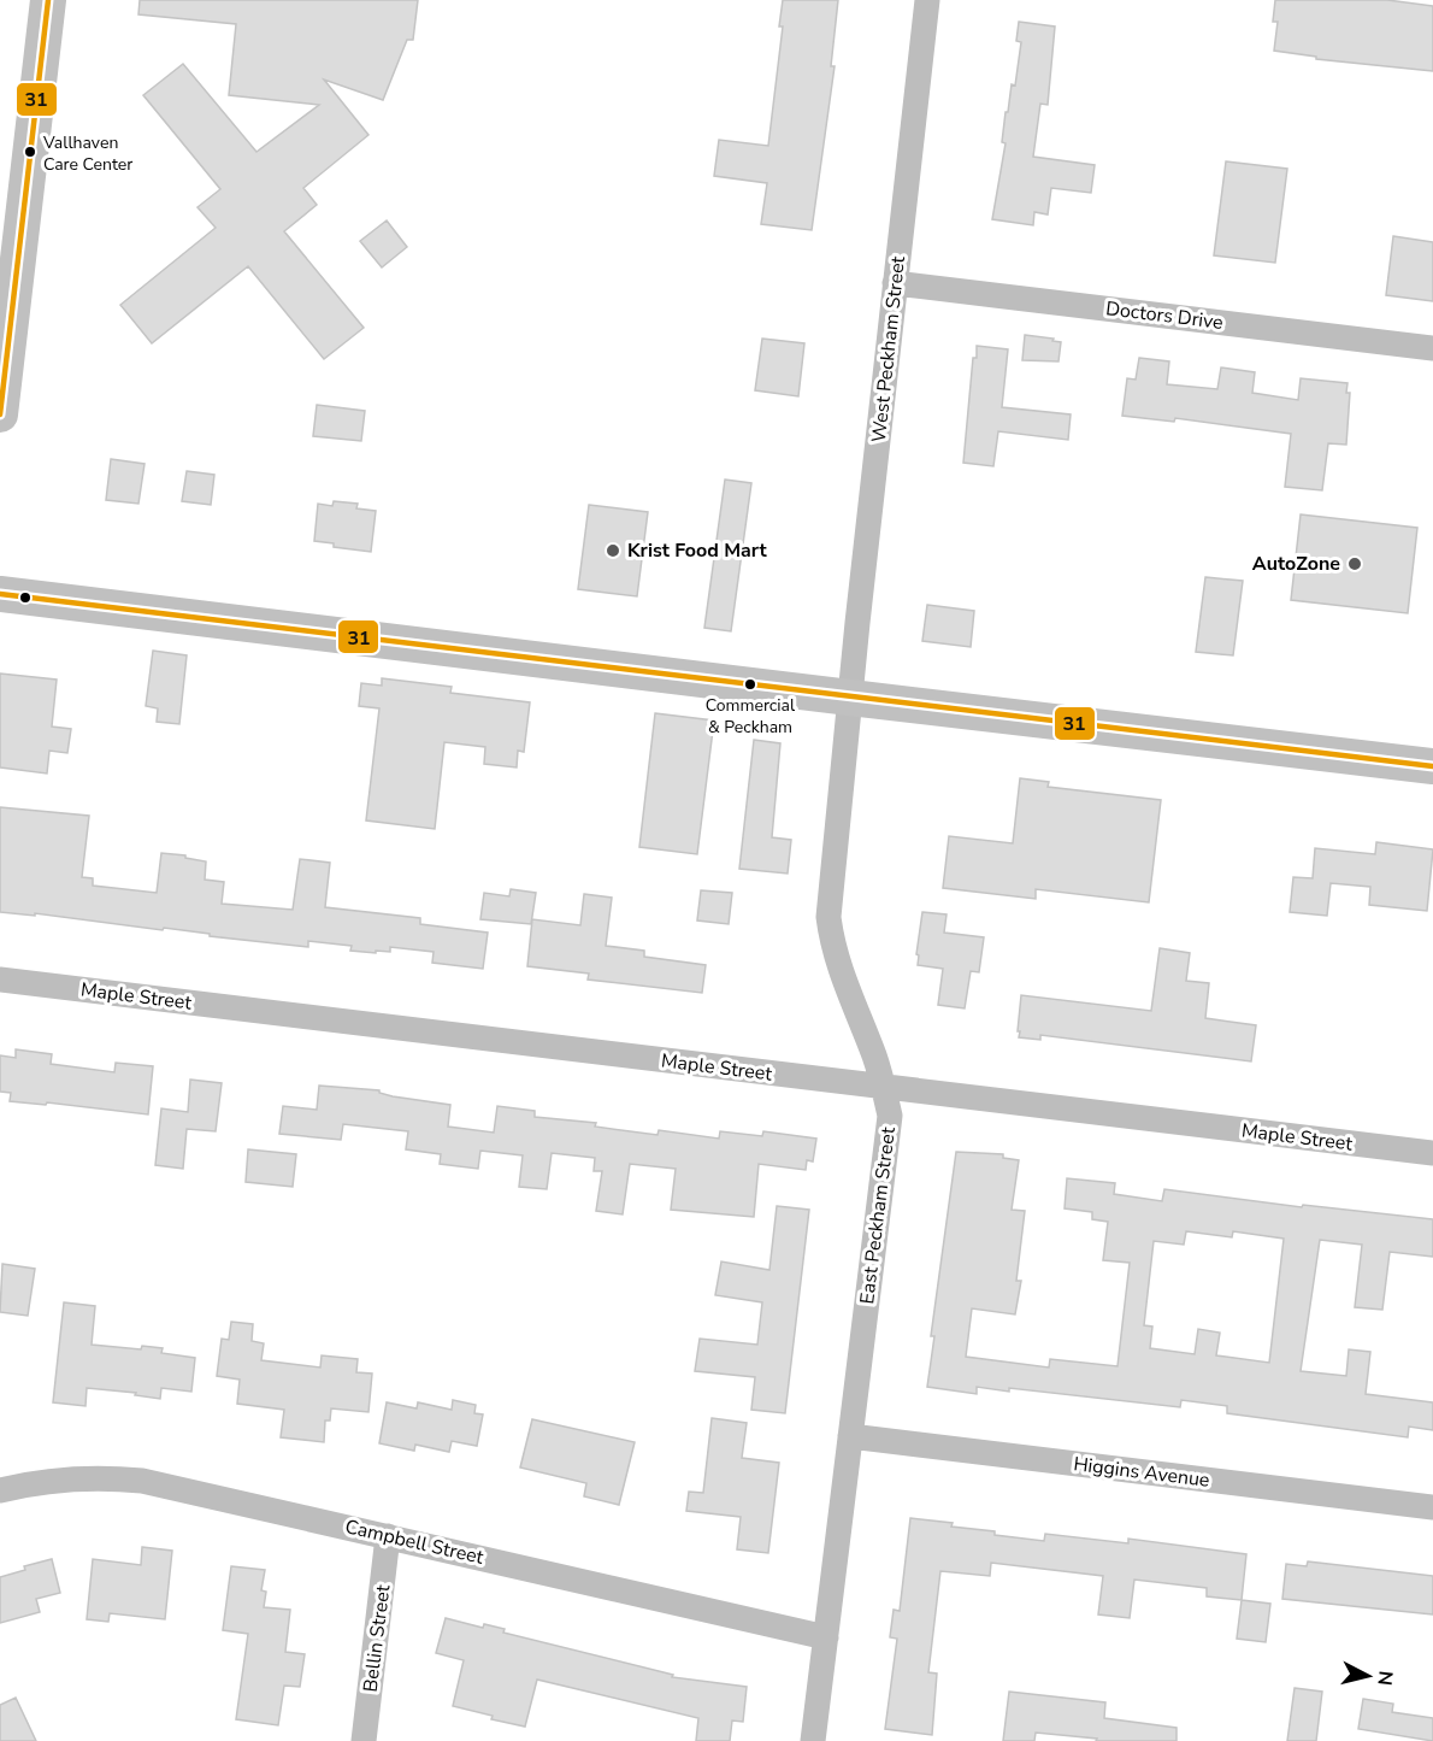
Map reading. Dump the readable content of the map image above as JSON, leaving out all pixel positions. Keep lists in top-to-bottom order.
{
  "streets": {
    "street": [
      "Doctors Drive",
      "West Peckham Street",
      "Maple Street",
      "East Peckham Street",
      "Higgins Avenue",
      "Campbell Street",
      "Bellin Street"
    ]
  },
  "crossings": [
    ["Doctors Drive", "West Peckham Street"],
    ["West Peckham Street", "East Peckham Street"],
    ["Maple Street", "East Peckham Street"],
    ["East Peckham Street", "Higgins Avenue"],
    ["East Peckham Street", "Campbell Street"],
    ["Campbell Street", "Bellin Street"]
  ],
  "places": [
    "Vallhaven Care Center",
    "Krist Food Mart",
    "AutoZone",
    "Commercial & Peckham"
  ],
  "lines": ["transit line 31"],
  "north": "right"
}
